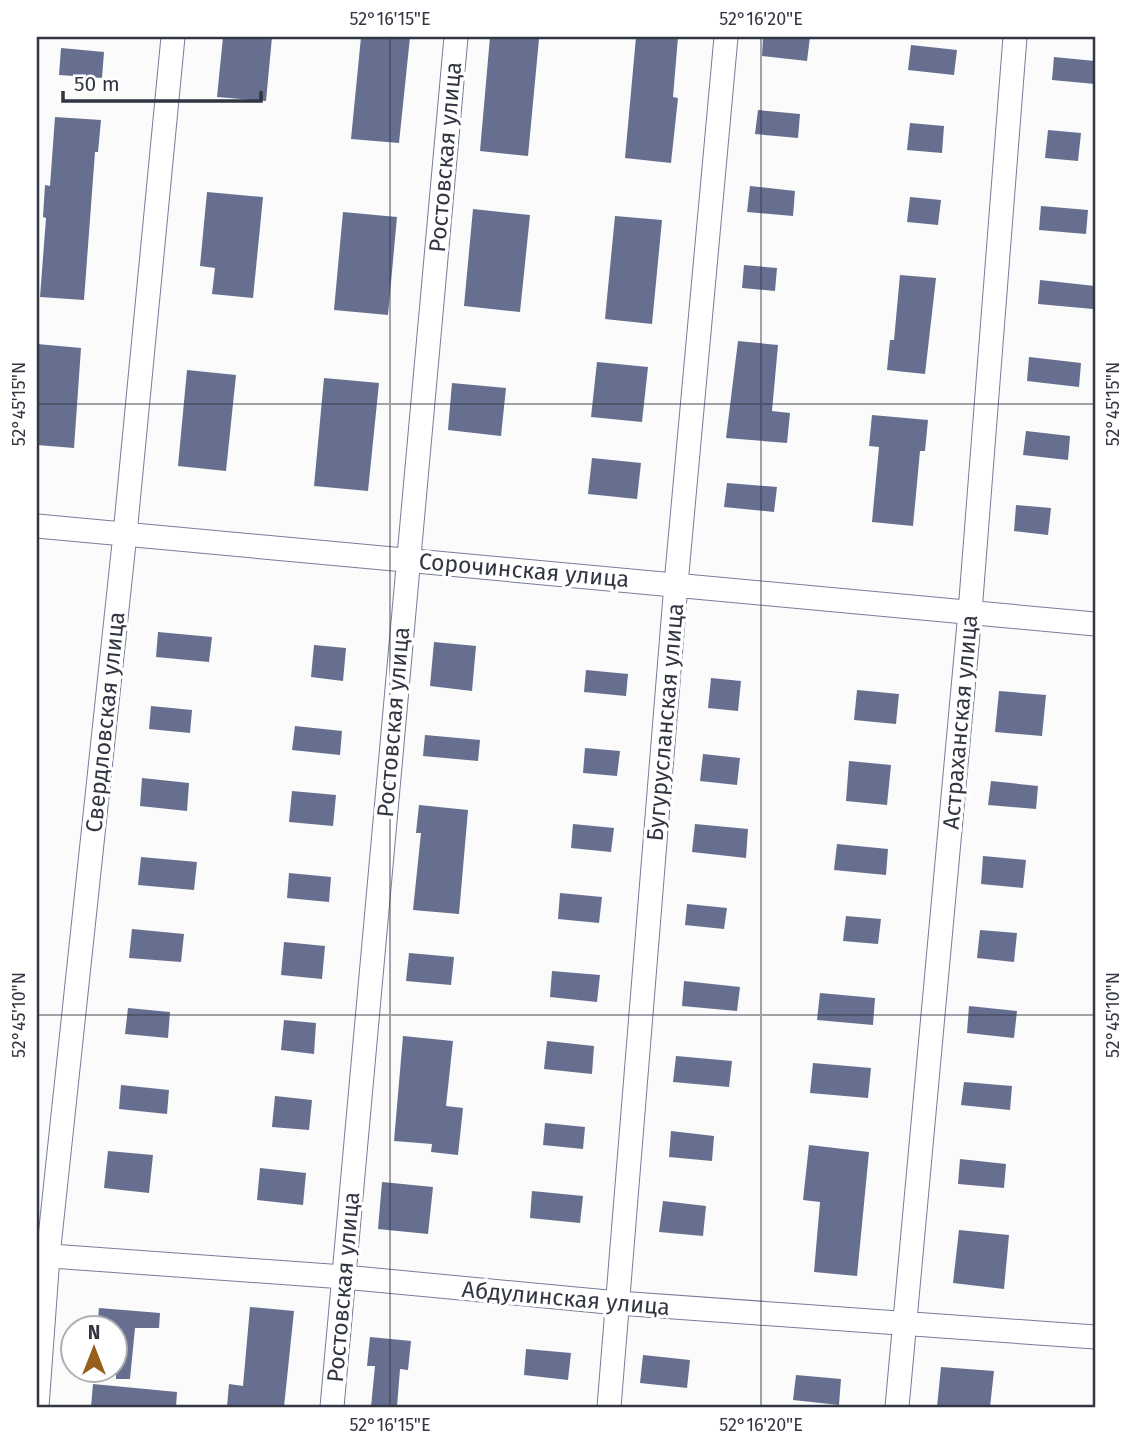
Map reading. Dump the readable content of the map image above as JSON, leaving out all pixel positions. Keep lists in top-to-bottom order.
{
  "streets": {
    "street": [
      "Ростовская улица",
      "Сорочинская улица",
      "Свердловская улица",
      "Бугурусланская улица",
      "Астраханская улица",
      "Абдулинская улица"
    ]
  },
  "crossings": [
    ["Ростовская улица", "Сорочинская улица"],
    ["Ростовская улица", "Абдулинская улица"],
    ["Сорочинская улица", "Свердловская улица"],
    ["Сорочинская улица", "Бугурусланская улица"],
    ["Сорочинская улица", "Астраханская улица"],
    ["Свердловская улица", "Абдулинская улица"],
    ["Бугурусланская улица", "Абдулинская улица"],
    ["Астраханская улица", "Абдулинская улица"]
  ],
  "scale_bar": "50 m",
  "north": "top",
  "coordinates": [
    "52°16'15\"E",
    "52°16'20\"E",
    "52°45'15\"N",
    "52°45'10\"N"
  ]
}
